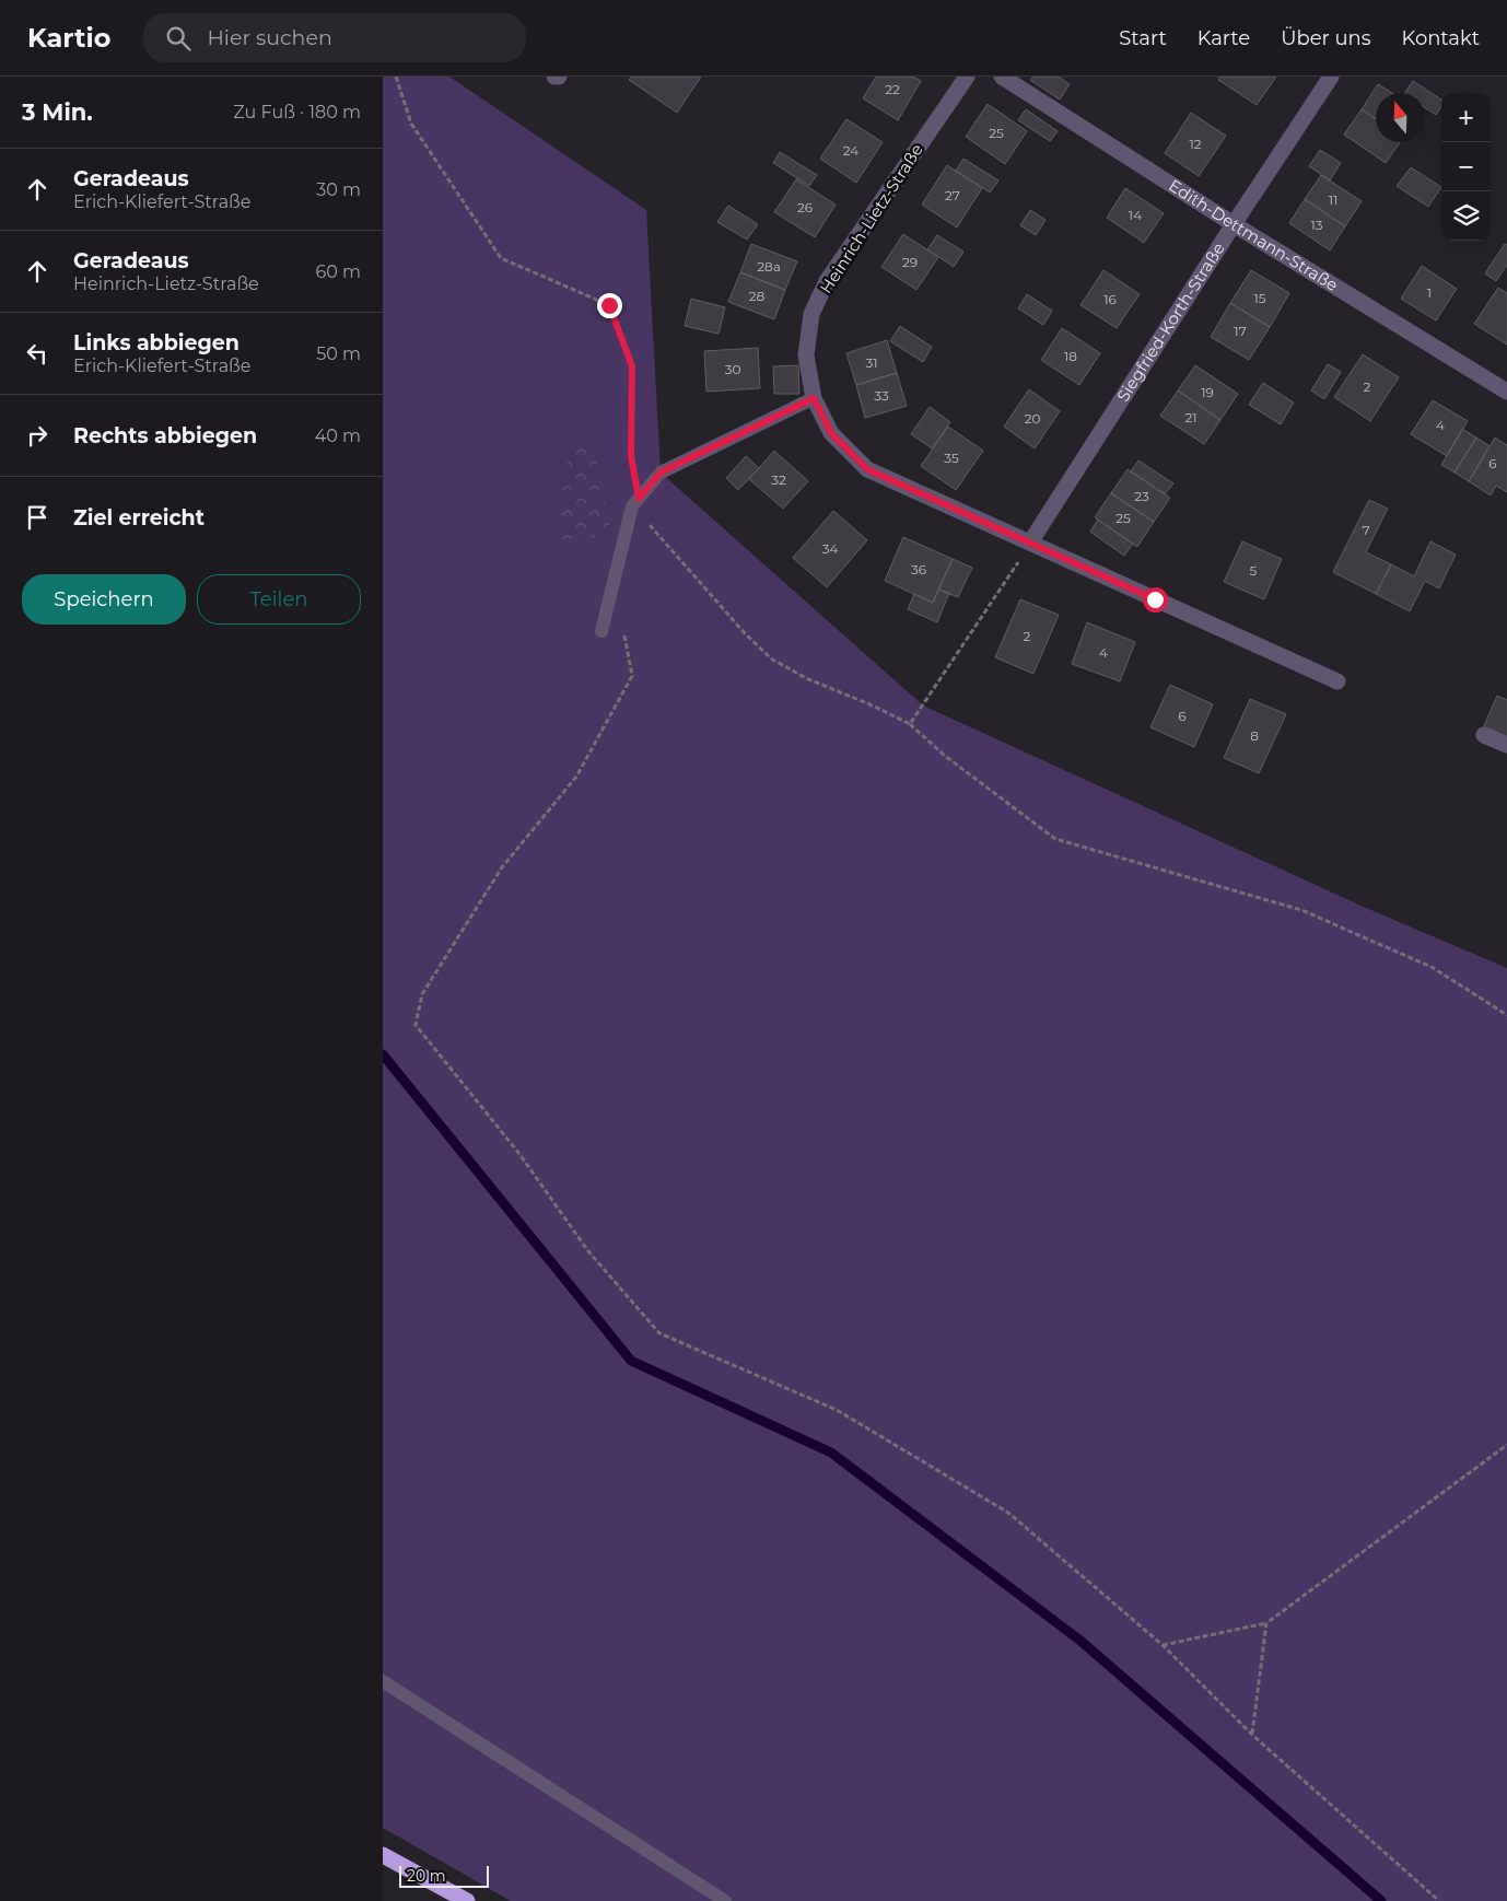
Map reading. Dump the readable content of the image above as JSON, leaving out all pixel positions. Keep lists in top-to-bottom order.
{
  "streets": {
    "street": ["Heinrich-Lietz-Straße", "Edith-Dettmann-Straße", "Siegfried-Korth-Straße"]
  },
  "crossings": [
    ["Heinrich-Lietz-Straße", "Siegfried-Korth-Straße"],
    ["Edith-Dettmann-Straße", "Siegfried-Korth-Straße"]
  ],
  "house_numbers": [
    "22",
    "25",
    "12",
    "24",
    "27",
    "11",
    "26",
    "14",
    "13",
    "29",
    "28a",
    "1",
    "28",
    "15",
    "16",
    "17",
    "18",
    "31",
    "30",
    "2",
    "19",
    "33",
    "21",
    "20",
    "4",
    "35",
    "6",
    "32",
    "23",
    "25",
    "7",
    "34",
    "36",
    "5",
    "2",
    "4",
    "6",
    "8"
  ],
  "scale_bar": "20 m",
  "north": "top",
  "page": {
    "header": "Kartio",
    "search": "Hier suchen",
    "nav": [
      "Start",
      "Karte",
      "Über uns",
      "Kontakt"
    ],
    "heading": ["3 Min.", "Zu Fuß · 180 m"],
    "map_buttons": ["+", "−"],
    "list": [
      ["Geradeaus", "Erich-Kliefert-Straße", "30 m"],
      ["Geradeaus", "Heinrich-Lietz-Straße", "60 m"],
      ["Links abbiegen", "Erich-Kliefert-Straße", "50 m"],
      ["Rechts abbiegen", "40 m"],
      "Ziel erreicht"
    ],
    "buttons": ["Speichern", "Teilen"],
    "scale": "20 m"
  }
}
